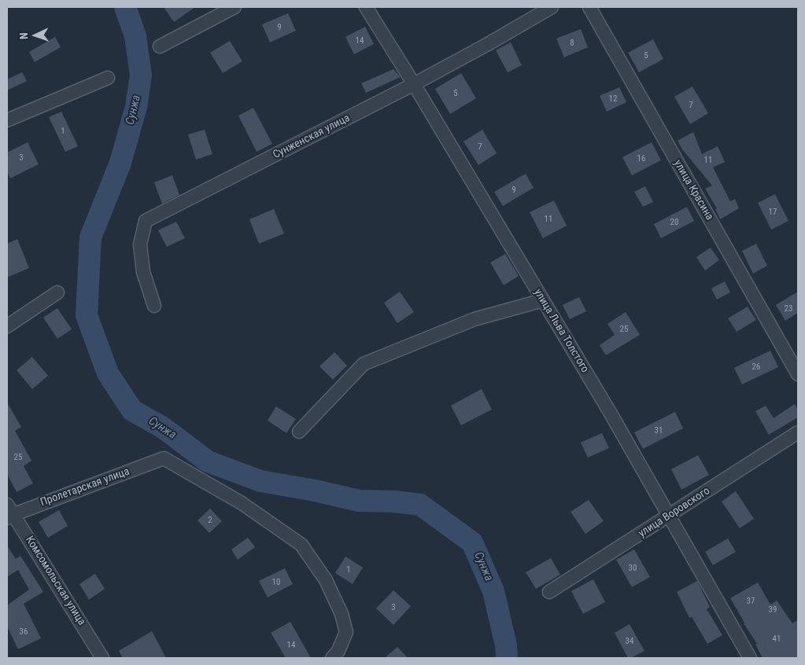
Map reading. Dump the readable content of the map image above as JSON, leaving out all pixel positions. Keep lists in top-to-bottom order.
{
  "streets": {
    "street": [
      "Сунженская улица",
      "улица Красина",
      "улица Льва Толстого",
      "Пролетарская улица",
      "улица Воровского",
      "Комсомольская улица"
    ]
  },
  "crossings": [
    ["Сунженская улица", "улица Льва Толстого"],
    ["улица Льва Толстого", "улица Воровского"],
    ["Пролетарская улица", "Комсомольская улица"]
  ],
  "water": ["Сунжа"],
  "house_numbers": [
    "9",
    "14",
    "8",
    "5",
    "5",
    "12",
    "7",
    "1",
    "7",
    "3",
    "16",
    "11",
    "9",
    "17",
    "11",
    "20",
    "23",
    "25",
    "26",
    "31",
    "25",
    "2",
    "30",
    "1",
    "10",
    "37",
    "3",
    "39",
    "36",
    "41",
    "34",
    "14"
  ],
  "north": "left"
}
